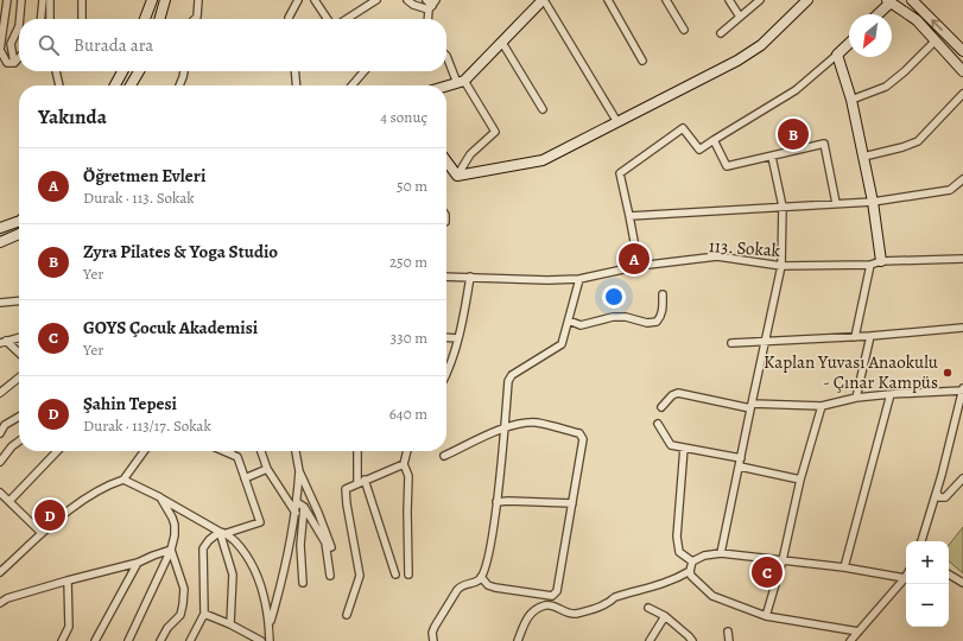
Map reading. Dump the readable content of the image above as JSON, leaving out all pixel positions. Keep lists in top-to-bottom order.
{
  "streets": {
    "street": ["113. Sokak"]
  },
  "places": ["Kaplan Yuvası Anaokulu - Çınar Kampüs"],
  "north": "bottom left",
  "page": {
    "search": "Burada ara",
    "heading": ["Yakında", "4 sonuç"],
    "pins": [
      "B",
      "A",
      "D",
      "C"
    ],
    "list": [
      {
        "mark": "A",
        "name": "Öğretmen Evleri",
        "note": "Durak · 113. Sokak",
        "value": "50 m"
      },
      {
        "mark": "B",
        "name": "Zyra Pilates & Yoga Studio",
        "note": "Yer",
        "value": "250 m"
      },
      {
        "mark": "C",
        "name": "GOYS Çocuk Akademisi",
        "note": "Yer",
        "value": "330 m"
      },
      {
        "mark": "D",
        "name": "Şahin Tepesi",
        "note": "Durak · 113/17. Sokak",
        "value": "640 m"
      }
    ],
    "map_buttons": ["+", "−"]
  }
}
